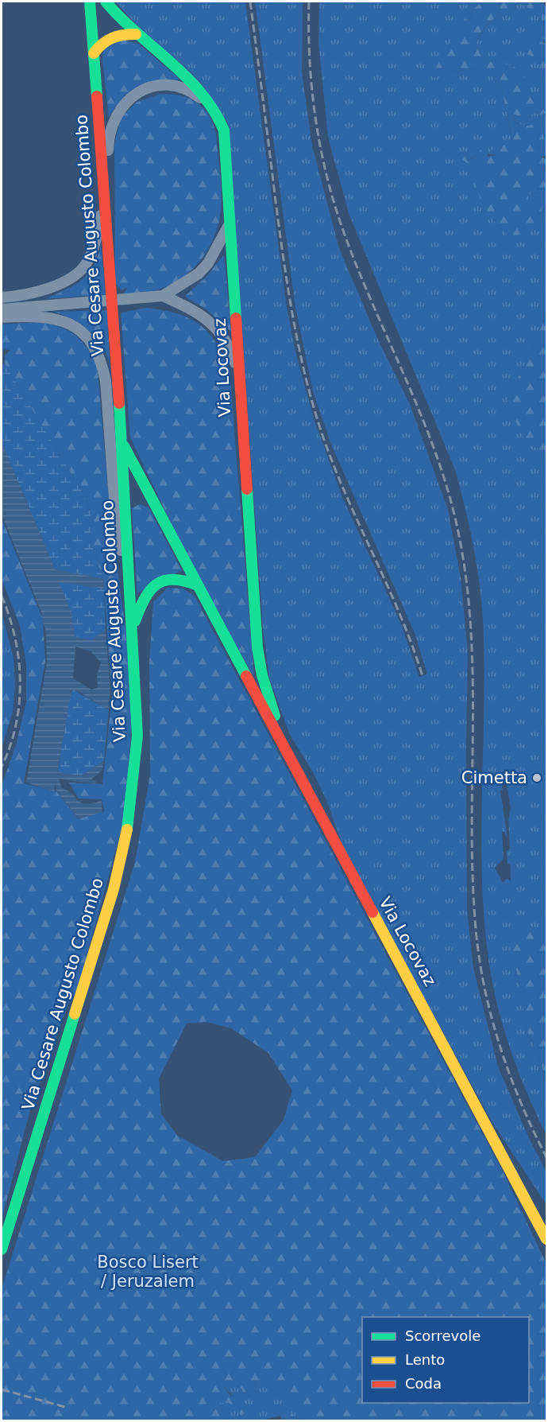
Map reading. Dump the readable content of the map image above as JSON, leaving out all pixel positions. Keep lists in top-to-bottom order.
{
  "streets": {
    "main road": ["Via Cesare Augusto Colombo", "Via Locovaz"]
  },
  "crossings": [
    ["Via Cesare Augusto Colombo", "Via Locovaz"]
  ],
  "parks": ["Bosco Lisert / Jeruzalem"],
  "places": ["Cimetta"],
  "legend": ["Scorrevole", "Lento", "Coda"]
}
